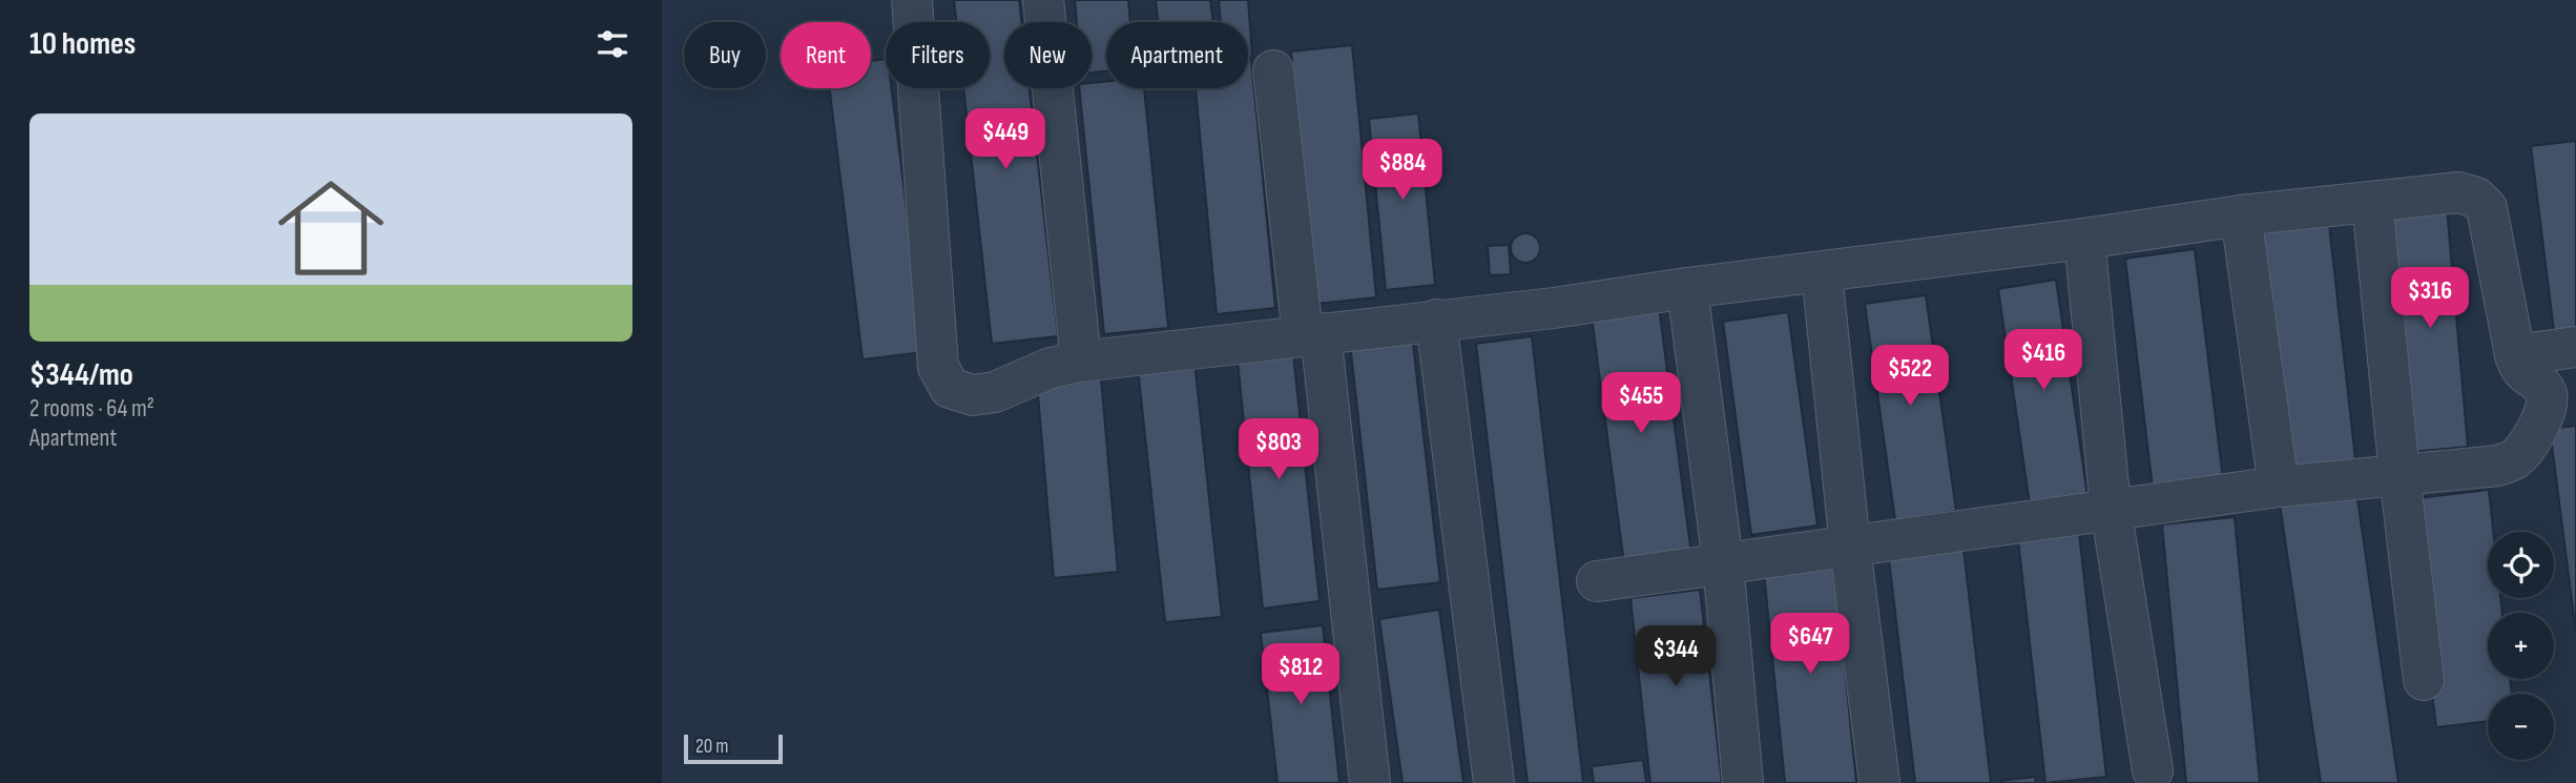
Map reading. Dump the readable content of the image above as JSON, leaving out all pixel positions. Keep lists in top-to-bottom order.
{
  "scale_bar": "20 m",
  "page": {
    "heading": "10 homes",
    "chip": [
      "Buy",
      "Rent",
      "Filters",
      "New",
      "Apartment"
    ],
    "list": [
      {
        "name": "$344/mo",
        "note": "2 rooms · 64 m² · Apartment"
      }
    ],
    "price": [
      "$449",
      "$884",
      "$316",
      "$416",
      "$522",
      "$455",
      "$803",
      "$647",
      "$344",
      "$812"
    ],
    "map_buttons": ["+", "−"],
    "scale": "20 m"
  }
}
